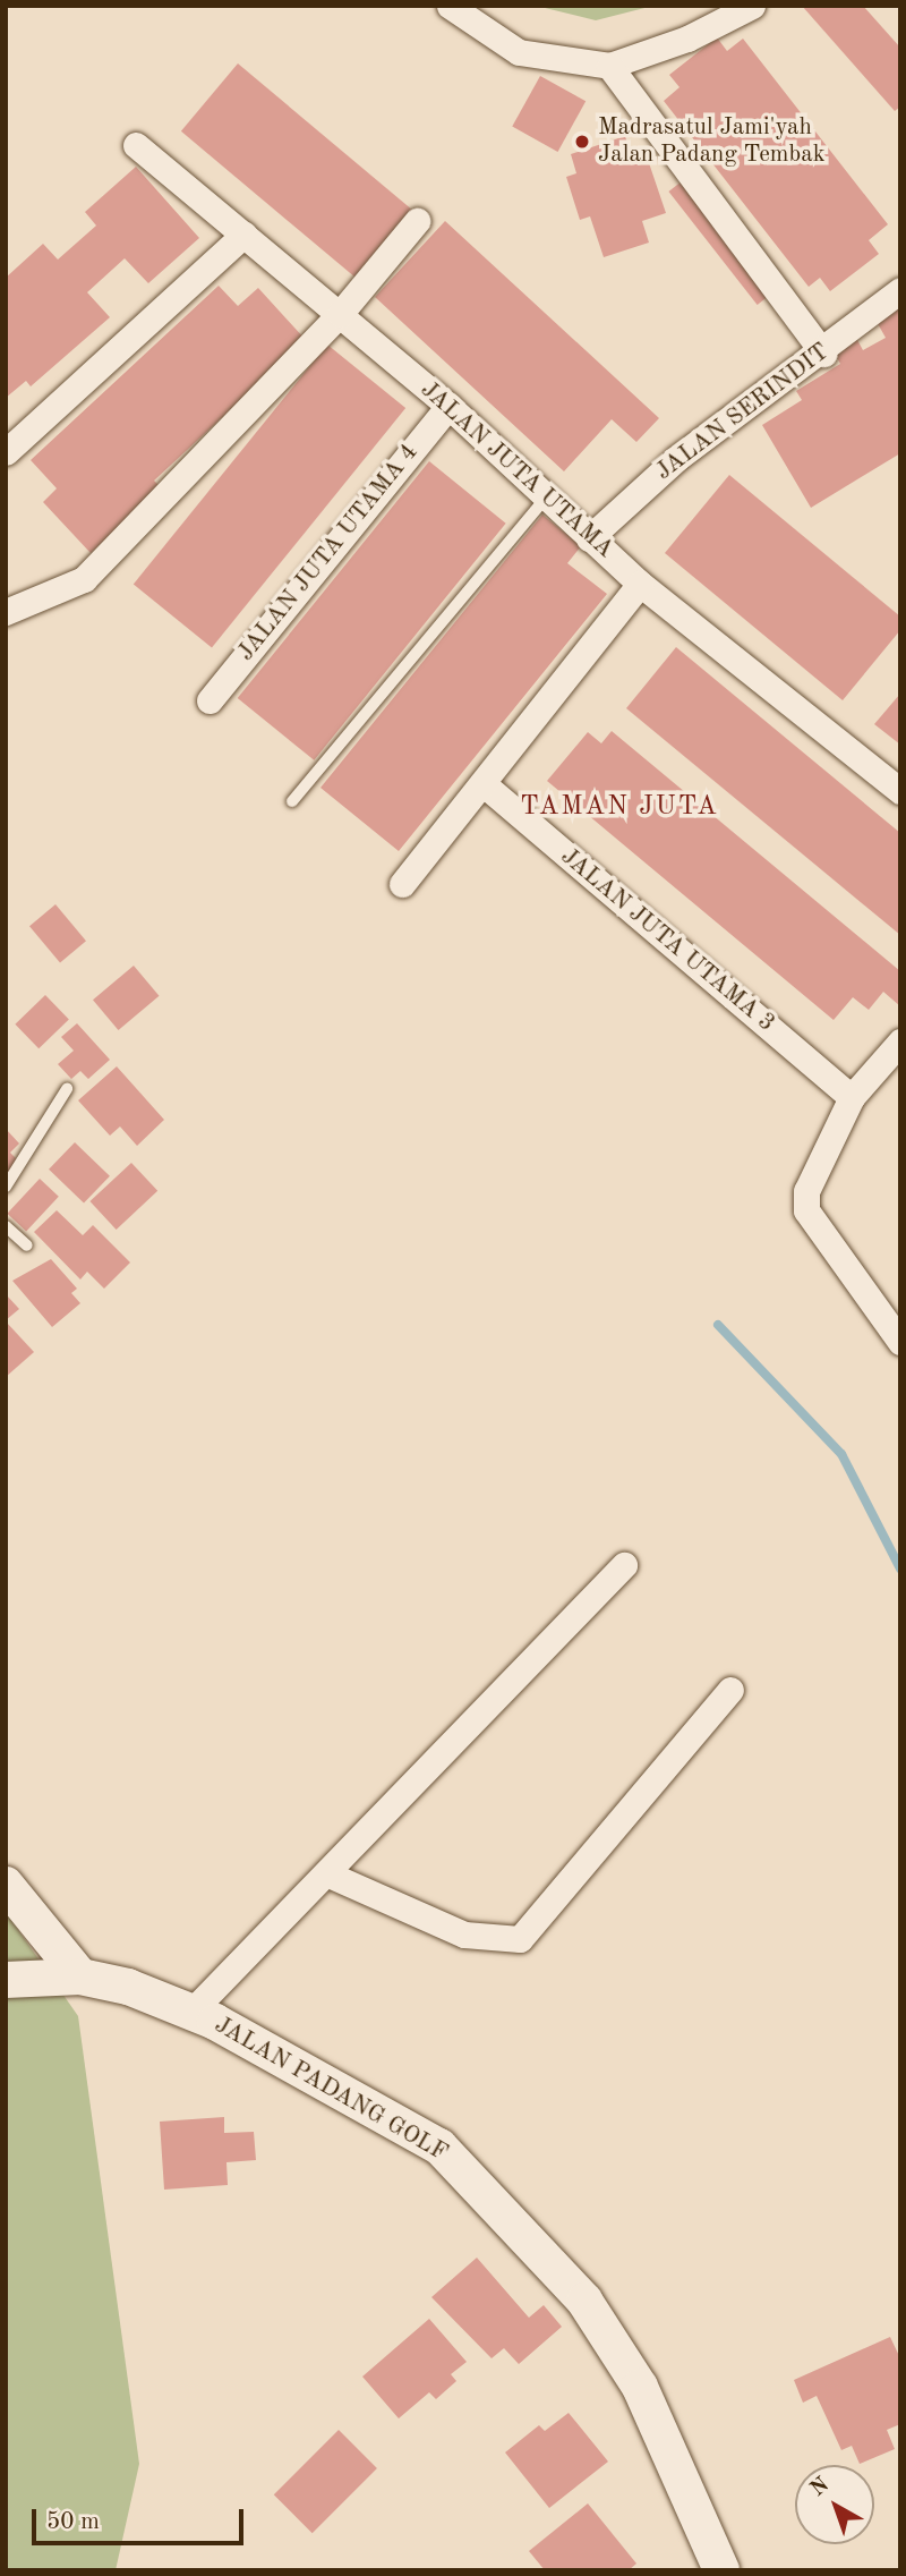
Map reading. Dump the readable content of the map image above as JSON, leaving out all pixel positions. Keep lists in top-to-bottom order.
{
  "streets": {
    "street": [
      "JALAN SERINDIT",
      "JALAN JUTA UTAMA",
      "JALAN JUTA UTAMA 4",
      "JALAN JUTA UTAMA 3",
      "JALAN PADANG GOLF"
    ]
  },
  "crossings": [
    ["JALAN SERINDIT", "JALAN JUTA UTAMA"],
    ["JALAN JUTA UTAMA", "JALAN JUTA UTAMA 4"]
  ],
  "districts": ["TAMAN JUTA"],
  "places": ["Madrasatul Jami'yah Jalan Padang Tembak"],
  "scale_bar": "50 m",
  "north": "top left"
}
